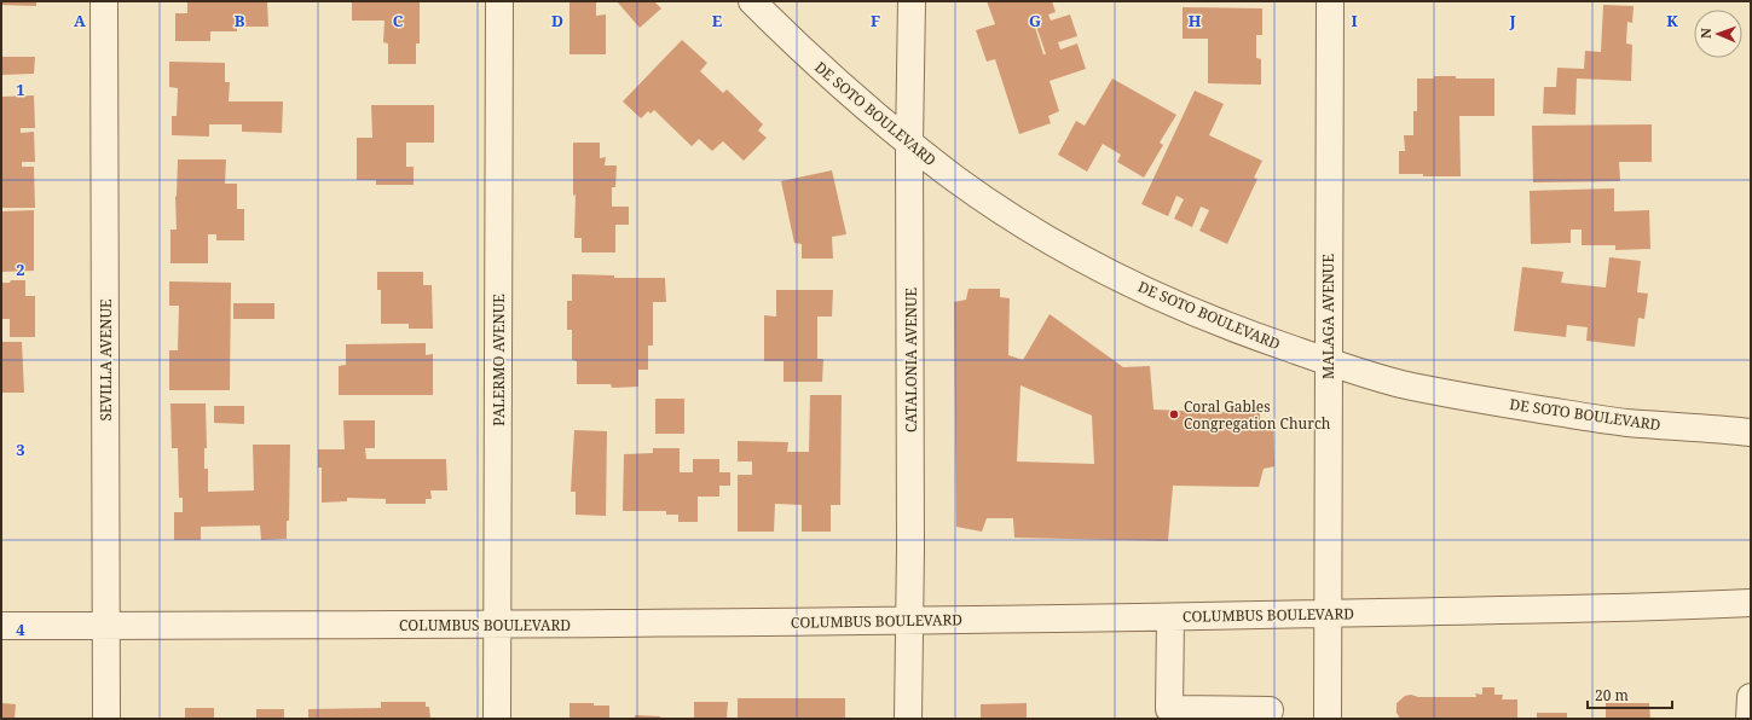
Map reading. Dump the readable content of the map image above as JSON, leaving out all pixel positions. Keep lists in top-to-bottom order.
{
  "streets": {
    "street": [
      "DE SOTO BOULEVARD",
      "MALAGA AVENUE",
      "SEVILLA AVENUE",
      "PALERMO AVENUE",
      "CATALONIA AVENUE",
      "COLUMBUS BOULEVARD"
    ]
  },
  "crossings": [
    ["DE SOTO BOULEVARD", "MALAGA AVENUE"],
    ["DE SOTO BOULEVARD", "CATALONIA AVENUE"],
    ["MALAGA AVENUE", "COLUMBUS BOULEVARD"],
    ["SEVILLA AVENUE", "COLUMBUS BOULEVARD"],
    ["PALERMO AVENUE", "COLUMBUS BOULEVARD"],
    ["CATALONIA AVENUE", "COLUMBUS BOULEVARD"]
  ],
  "places": ["Coral Gables Congregation Church"],
  "scale_bar": "20 m",
  "north": "left",
  "grid": {
    "columns": [
      "A",
      "B",
      "C",
      "D",
      "E",
      "F",
      "G",
      "H",
      "I",
      "J",
      "K"
    ],
    "rows": [
      "1",
      "2",
      "3",
      "4"
    ]
  }
}
